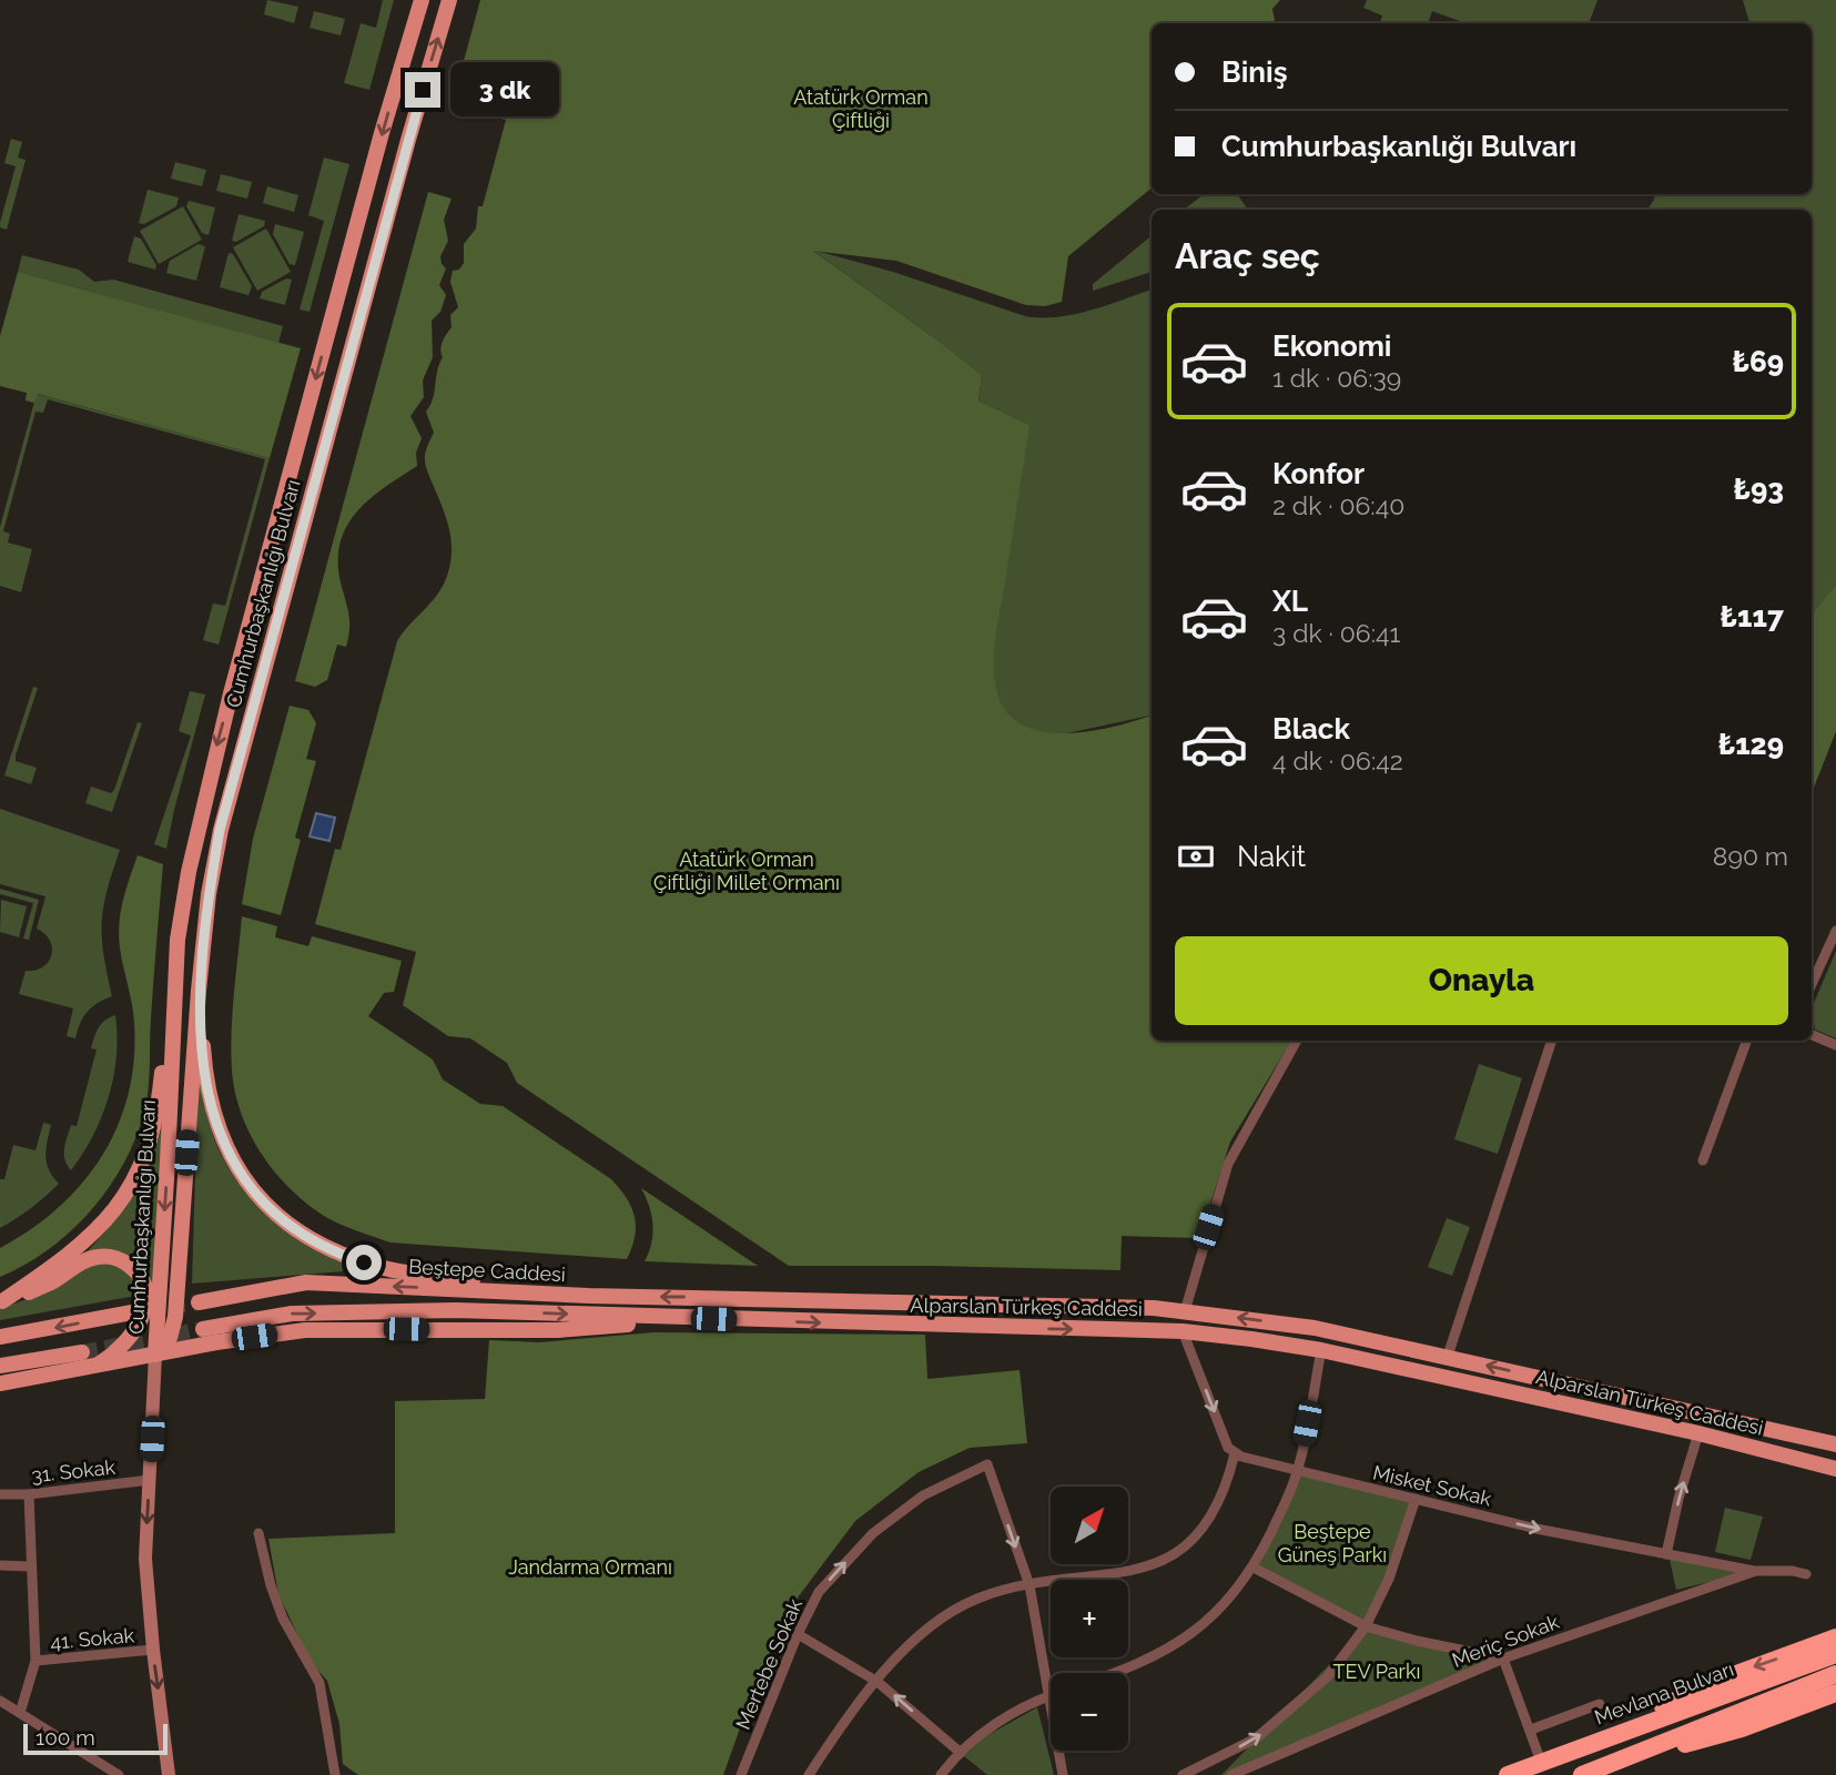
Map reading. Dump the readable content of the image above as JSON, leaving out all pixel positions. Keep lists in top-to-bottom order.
{
  "streets": {
    "highway": ["Mevlana Bulvarı"],
    "main road": ["Cumhurbaşkanlığı Bulvarı", "Beştepe Caddesi", "Alparslan Türkeş Caddesi"],
    "street": [
      "31. Sokak",
      "Misket Sokak",
      "41. Sokak",
      "Meriç Sokak",
      "Mertebe Sokak"
    ]
  },
  "crossings": [
    ["Beştepe Caddesi", "Alparslan Türkeş Caddesi"],
    ["Misket Sokak", "Meriç Sokak"]
  ],
  "one_way": ["Misket Sokak"],
  "parks": [
    "Atatürk Orman Çiftliği",
    "Atatürk Orman Çiftliği Millet Ormanı",
    "Beştepe Güneş Parkı",
    "Jandarma Ormanı",
    "TEV Parkı"
  ],
  "scale_bar": "100 m",
  "north": "top right",
  "page": {
    "banner": ["Biniş", "Cumhurbaşkanlığı Bulvarı"],
    "bubble": "3 dk",
    "heading": "Araç seç",
    "list": [
      {
        "name": "Ekonomi",
        "note": "1 dk · 06:39",
        "value": "₺69"
      },
      {
        "name": "Konfor",
        "note": "2 dk · 06:40",
        "value": "₺93"
      },
      {
        "name": "XL",
        "note": "3 dk · 06:41",
        "value": "₺117"
      },
      {
        "name": "Black",
        "note": "4 dk · 06:42",
        "value": "₺129"
      }
    ],
    "pay": ["Nakit", "890 m"],
    "buttons": "Onayla",
    "map_buttons": ["+", "−"],
    "scale": "100 m"
  }
}
